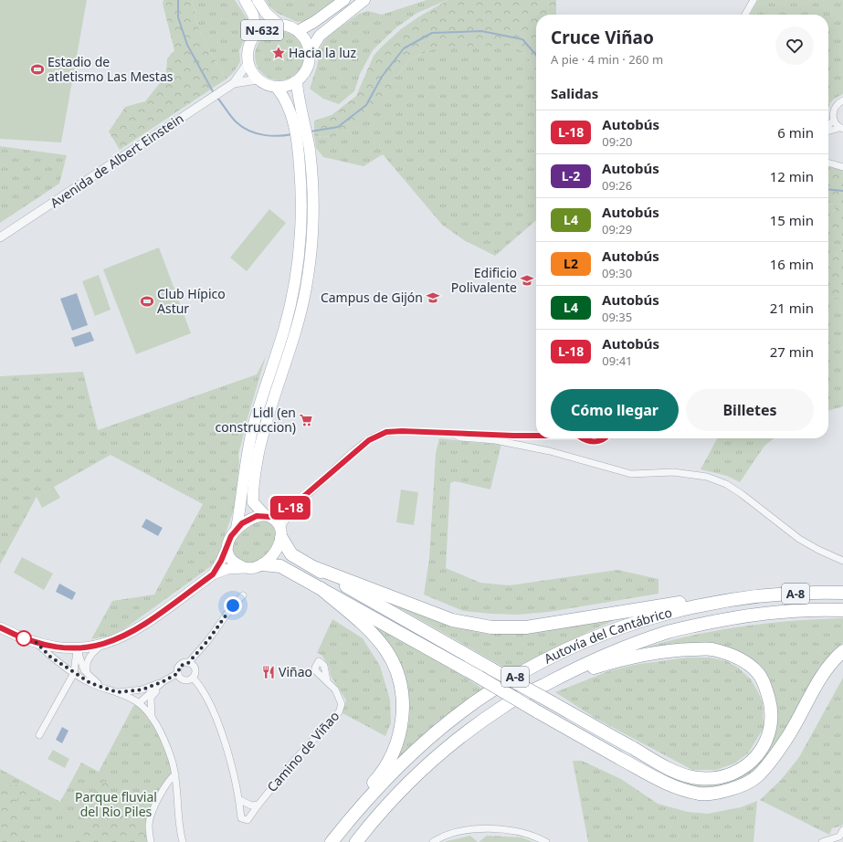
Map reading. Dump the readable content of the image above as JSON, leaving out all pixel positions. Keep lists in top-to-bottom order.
{
  "streets": {
    "highway": ["A-8", "Autovía del Cantábrico"],
    "main road": ["N-632"],
    "street": ["Avenida de Albert Einstein", "Camino de Viñao"]
  },
  "crossings": [
    ["N-632", "Avenida de Albert Einstein"]
  ],
  "parks": ["Parque fluvial del Rio Piles"],
  "places": {
    "place": ["Hacia la luz"],
    "sports": ["Estadio de atletismo Las Mestas", "Club Hípico Astur"],
    "school or university": ["Edificio Polivalente", "Campus de Gijón"],
    "supermarket": ["Lidl (en construccion)"],
    "restaurant": ["Viñao"]
  },
  "lines": ["bus line L-18"],
  "page": {
    "on_map": "L-18",
    "heading": [
      ["Cruce Viñao", "A pie · 4 min · 260 m"],
      "Salidas"
    ],
    "list": [
      {
        "mark": "L-18",
        "name": "Autobús",
        "note": "09:20",
        "value": "6 min"
      },
      {
        "mark": "L-2",
        "name": "Autobús",
        "note": "09:26",
        "value": "12 min"
      },
      {
        "mark": "L4",
        "name": "Autobús",
        "note": "09:29",
        "value": "15 min"
      },
      {
        "mark": "L2",
        "name": "Autobús",
        "note": "09:30",
        "value": "16 min"
      },
      {
        "mark": "L4",
        "name": "Autobús",
        "note": "09:35",
        "value": "21 min"
      },
      {
        "mark": "L-18",
        "name": "Autobús",
        "note": "09:41",
        "value": "27 min"
      }
    ],
    "buttons": ["Cómo llegar", "Billetes"]
  }
}
